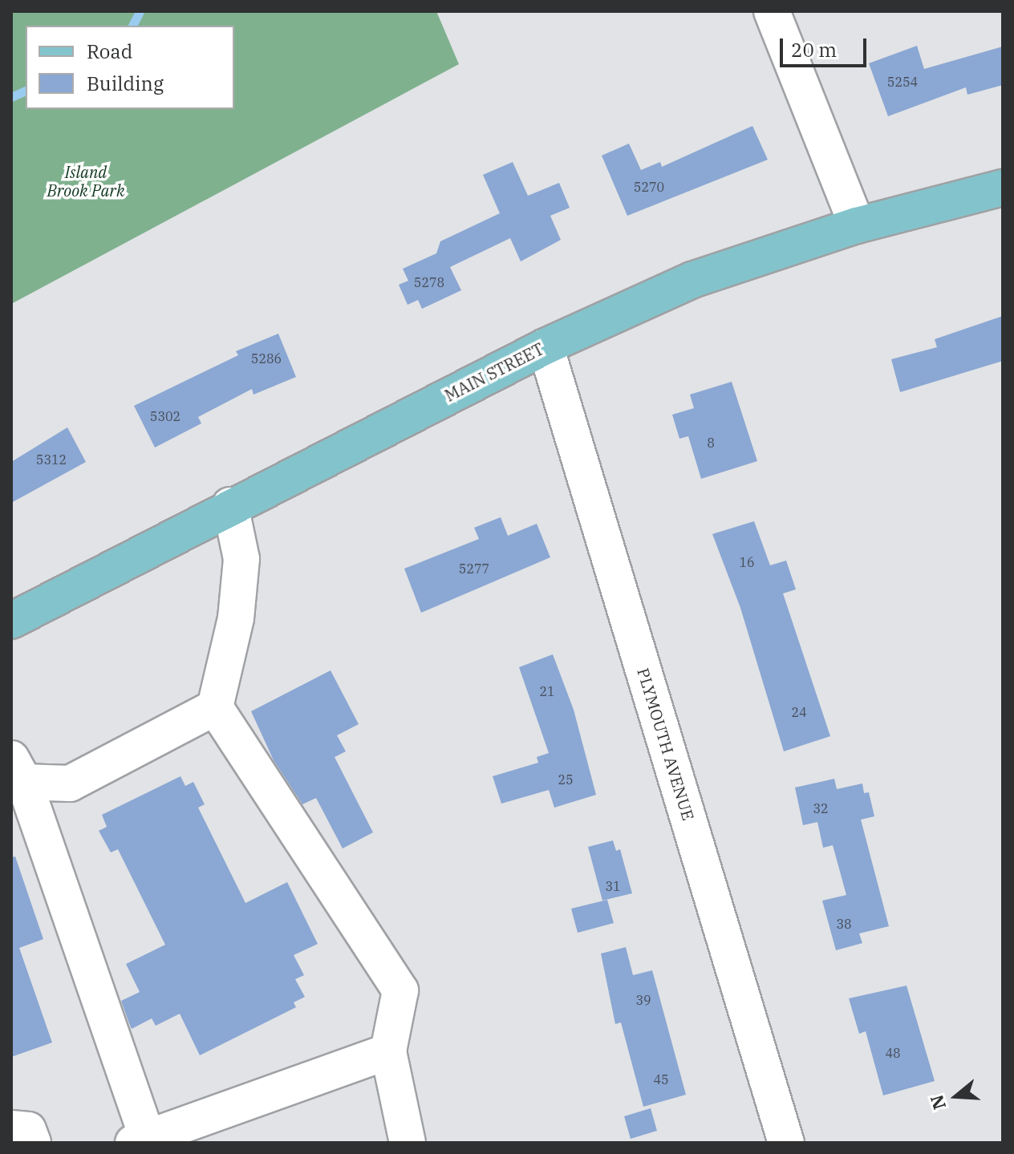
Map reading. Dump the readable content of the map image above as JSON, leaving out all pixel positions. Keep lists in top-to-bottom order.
{
  "streets": {
    "main road": ["MAIN STREET"],
    "street": ["PLYMOUTH AVENUE"]
  },
  "crossings": [
    ["MAIN STREET", "PLYMOUTH AVENUE"]
  ],
  "parks": ["Island Brook Park"],
  "house_numbers": [
    "5254",
    "5270",
    "5278",
    "5286",
    "5302",
    "8",
    "5312",
    "16",
    "5277",
    "21",
    "24",
    "25",
    "32",
    "31",
    "38",
    "39",
    "48",
    "45"
  ],
  "legend": ["Road", "Building"],
  "scale_bar": "20 m",
  "north": "left"
}
